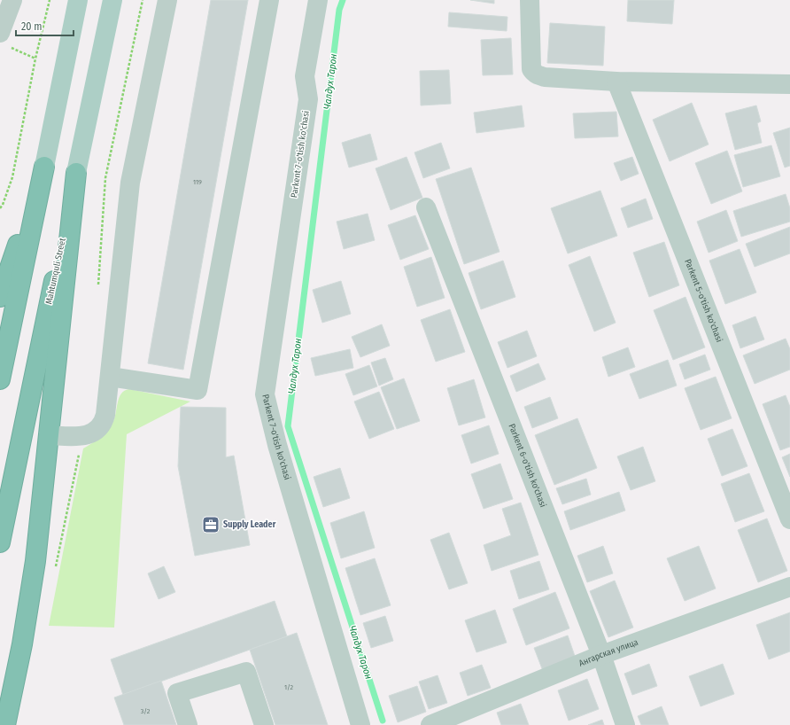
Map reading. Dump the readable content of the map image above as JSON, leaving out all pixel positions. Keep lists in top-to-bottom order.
{
  "streets": {
    "highway": ["Mahtumquli Street"],
    "street": [
      "Parkent 7-o'tish ko'chasi",
      "Parkent 5-o'tish ko'chasi",
      "Parkent 6-o'tish ko'chasi",
      "Ангарская улица"
    ]
  },
  "crossings": [
    ["Parkent 6-o'tish ko'chasi", "Ангарская улица"]
  ],
  "water": ["Чалдух Тарон"],
  "places": {
    "office": ["Supply Leader"]
  },
  "house_numbers": ["119", "1/2", "3/2"],
  "scale_bar": "20 m"
}
